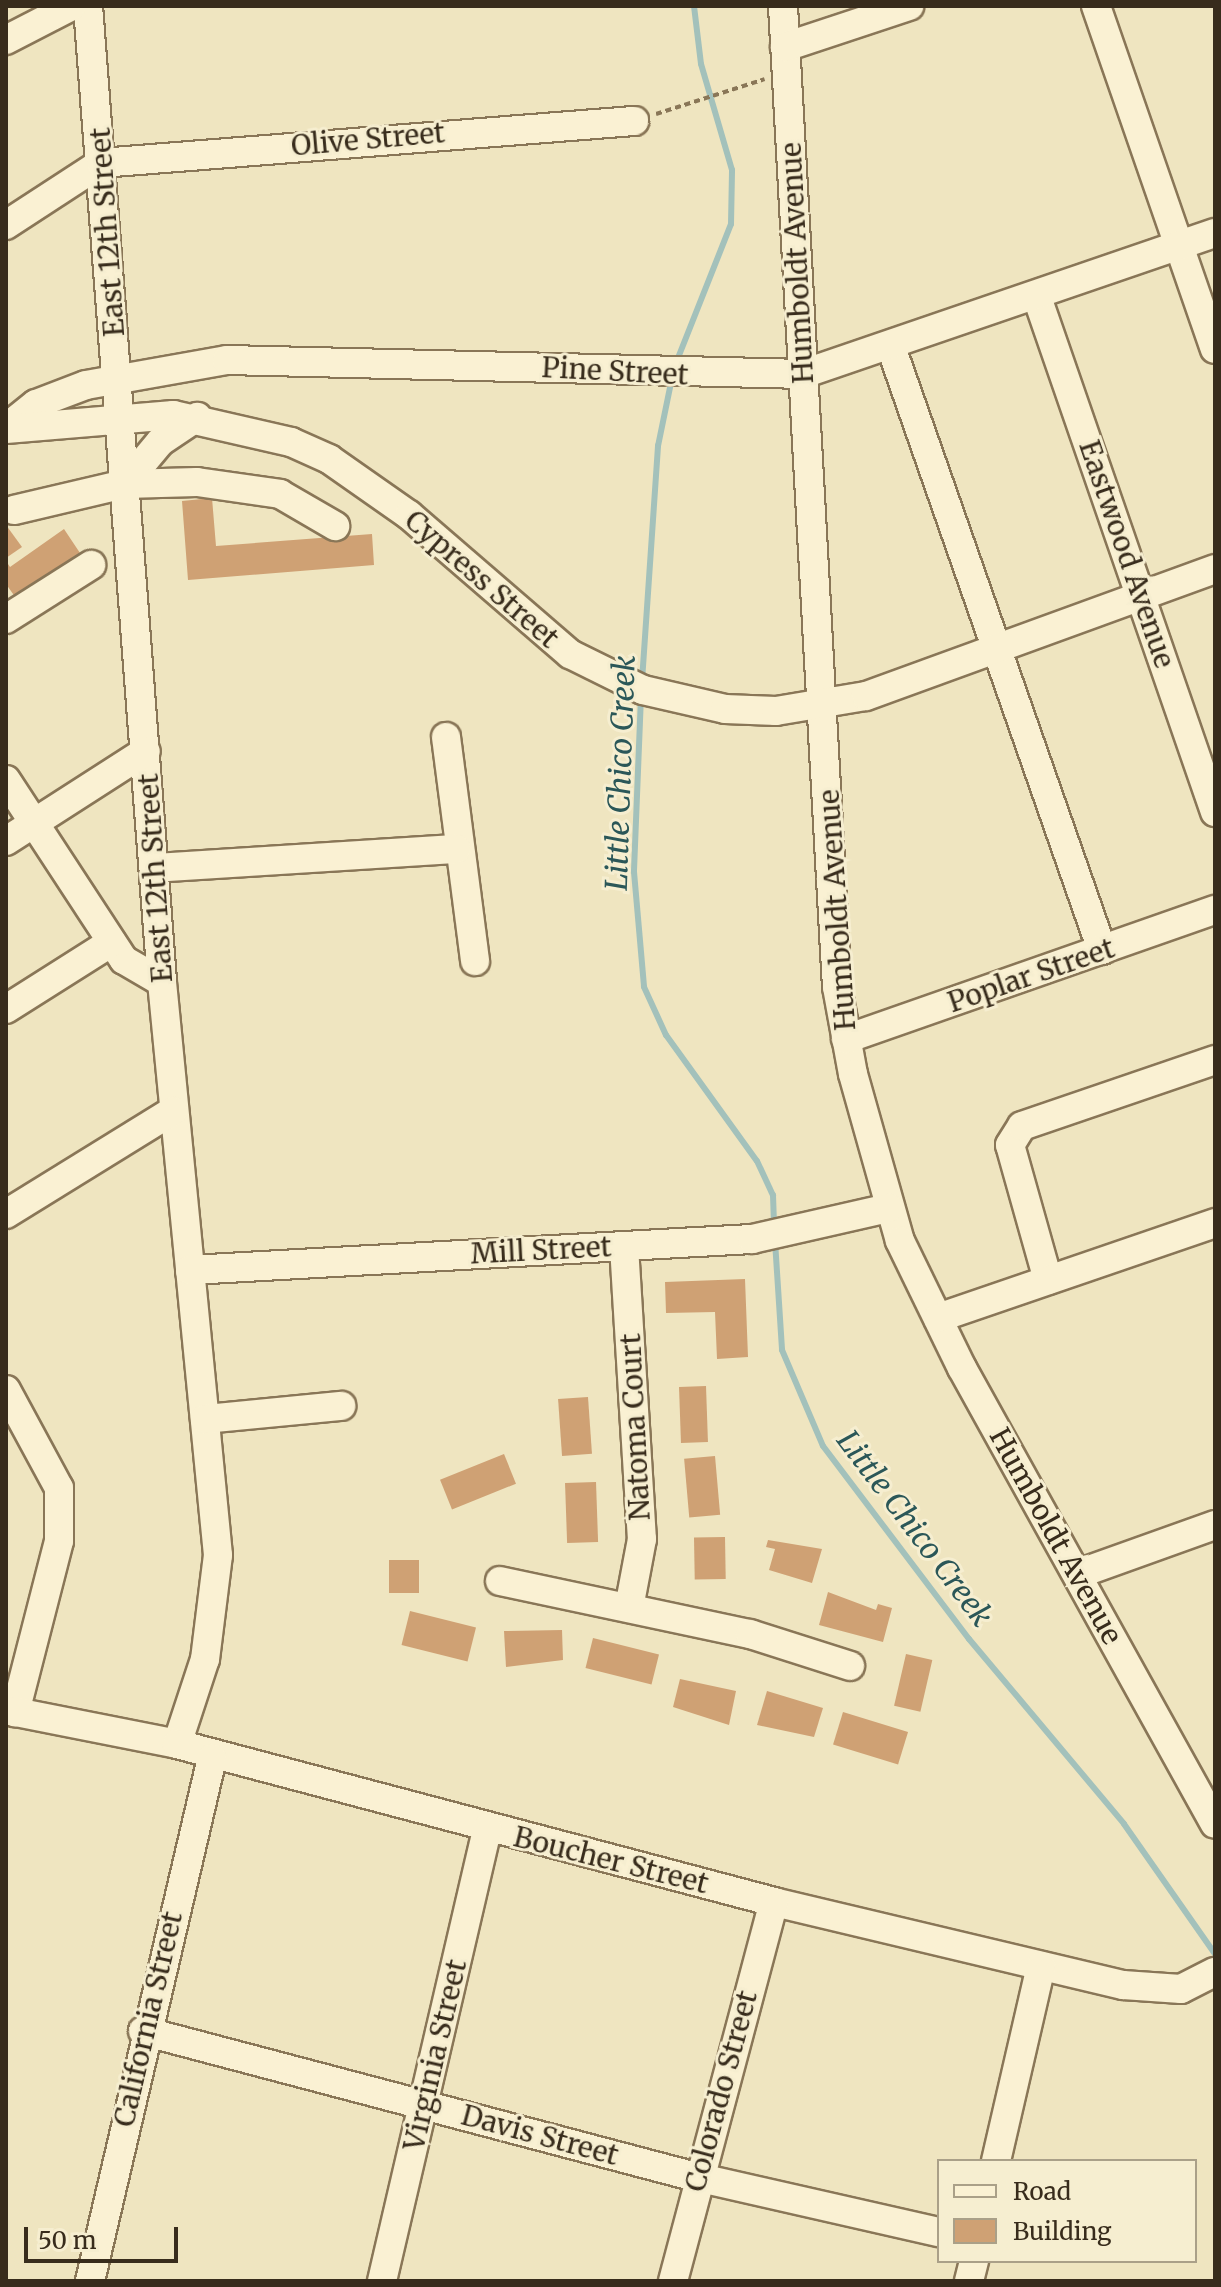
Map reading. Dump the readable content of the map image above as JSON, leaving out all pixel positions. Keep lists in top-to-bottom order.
{
  "streets": {
    "street": [
      "Olive Street",
      "East 12th Street",
      "Humboldt Avenue",
      "Pine Street",
      "Eastwood Avenue",
      "Cypress Street",
      "Poplar Street",
      "Mill Street",
      "Natoma Court",
      "Boucher Street",
      "California Street",
      "Virginia Street",
      "Colorado Street",
      "Davis Street"
    ]
  },
  "crossings": [
    ["Olive Street", "East 12th Street"],
    ["East 12th Street", "Pine Street"],
    ["East 12th Street", "Cypress Street"],
    ["East 12th Street", "Mill Street"],
    ["East 12th Street", "Boucher Street"],
    ["Humboldt Avenue", "Pine Street"],
    ["Humboldt Avenue", "Cypress Street"],
    ["Humboldt Avenue", "Poplar Street"],
    ["Humboldt Avenue", "Mill Street"],
    ["Pine Street", "Eastwood Avenue"],
    ["Pine Street", "Cypress Street"],
    ["Eastwood Avenue", "Cypress Street"],
    ["Mill Street", "Natoma Court"],
    ["Boucher Street", "California Street"],
    ["Boucher Street", "Virginia Street"],
    ["Boucher Street", "Colorado Street"],
    ["California Street", "Davis Street"],
    ["Virginia Street", "Davis Street"],
    ["Colorado Street", "Davis Street"]
  ],
  "water": ["Little Chico Creek"],
  "legend": ["Road", "Building"],
  "scale_bar": "50 m"
}
